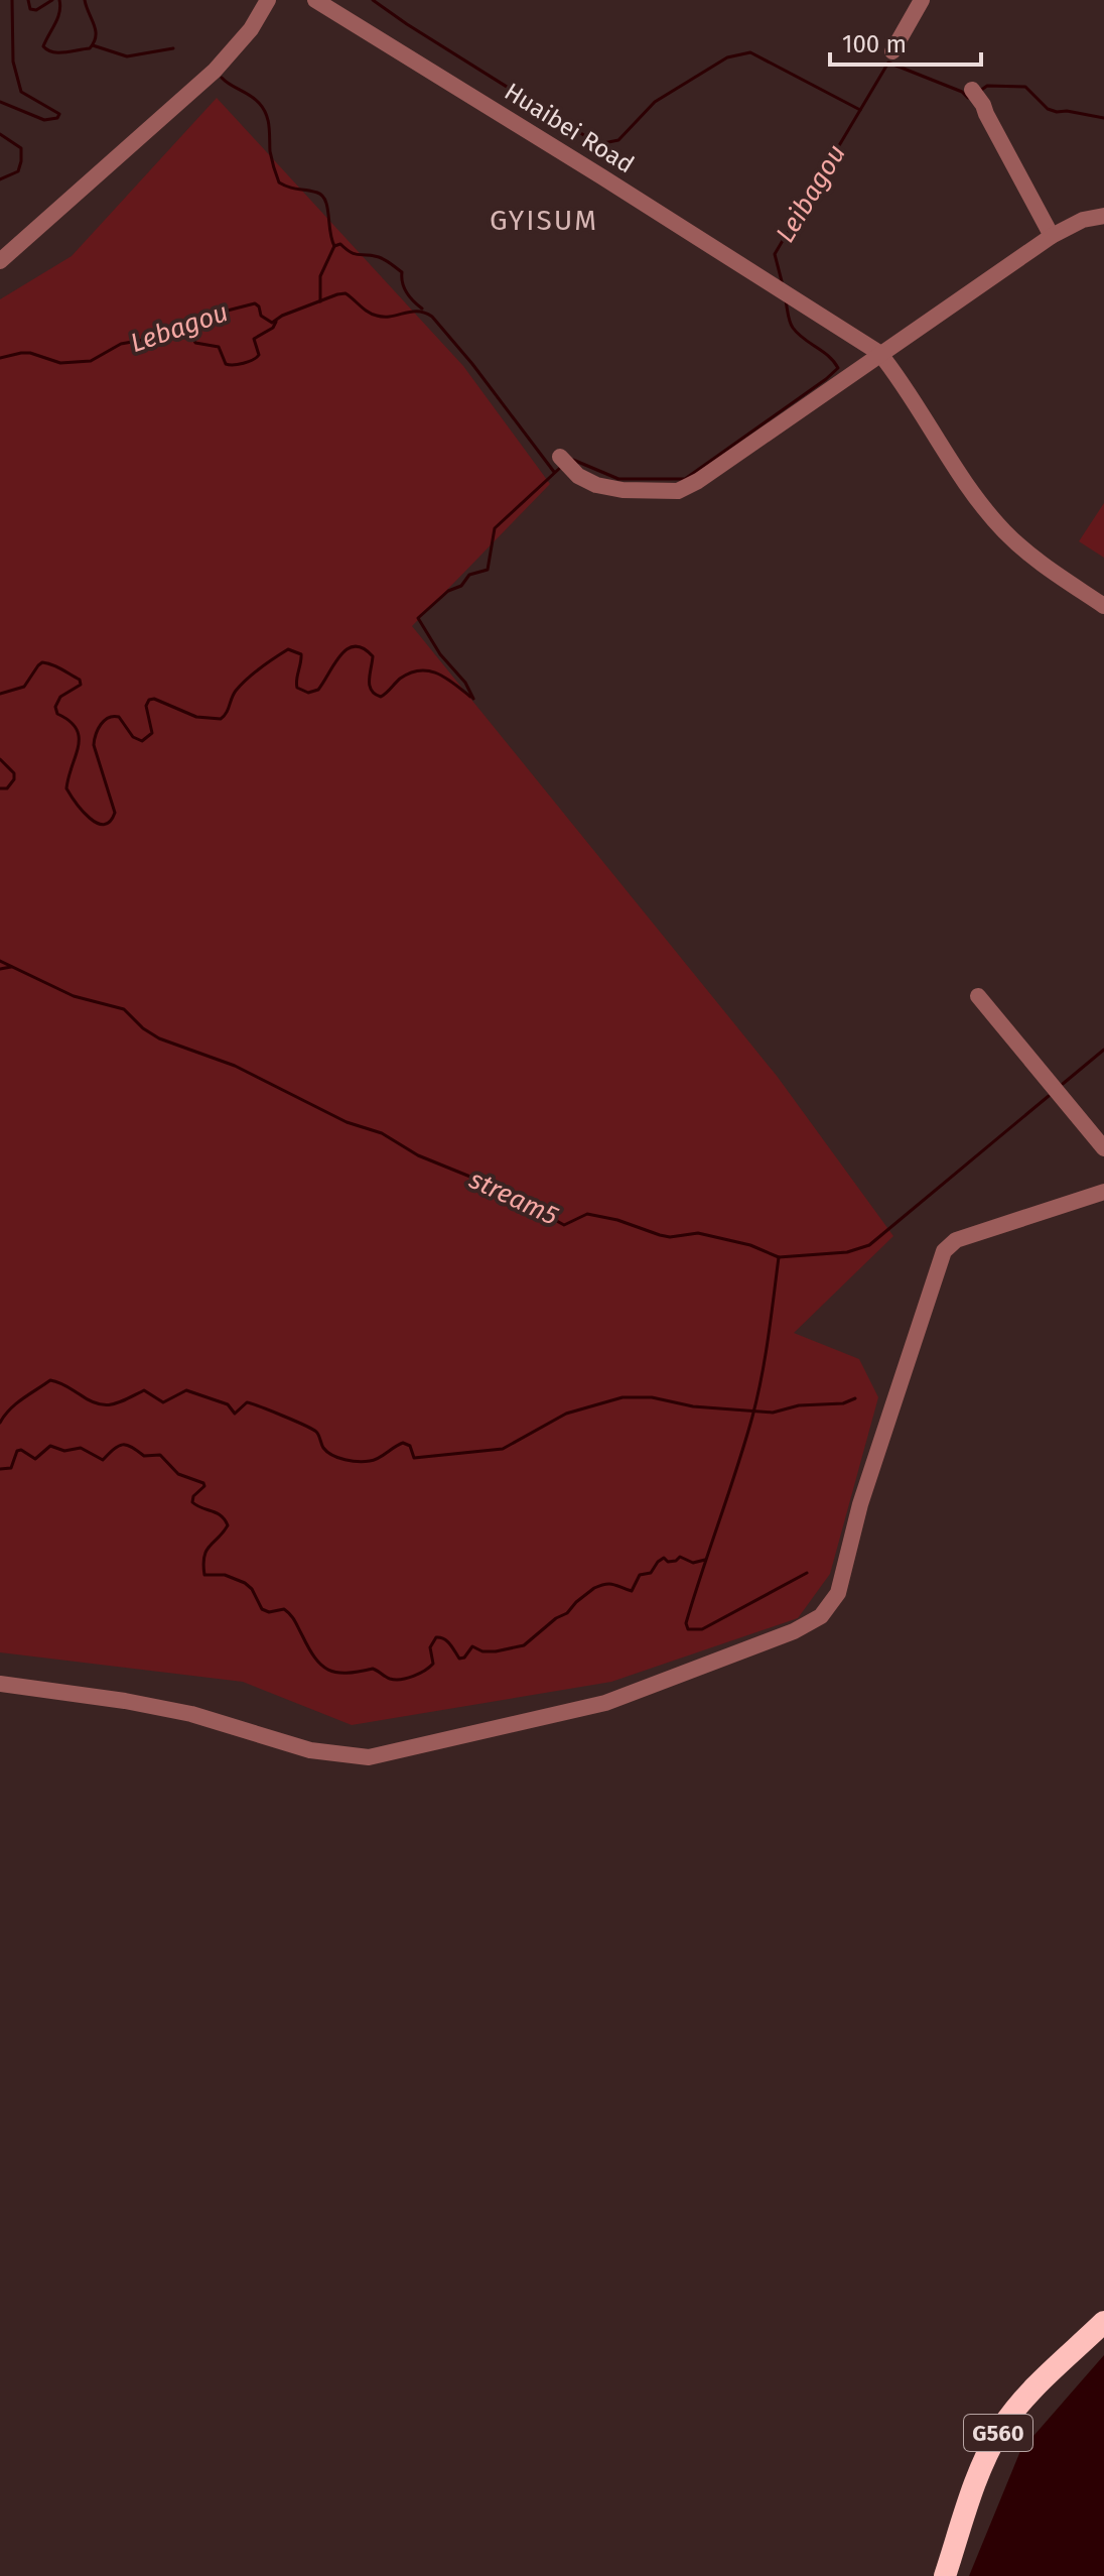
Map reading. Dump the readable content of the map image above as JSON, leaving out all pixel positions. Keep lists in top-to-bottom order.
{
  "streets": {
    "highway": ["G560"],
    "street": ["Huaibei Road"]
  },
  "districts": ["GYISUM"],
  "water": ["Leibagou", "Lebagou", "stream5"],
  "scale_bar": "100 m"
}
